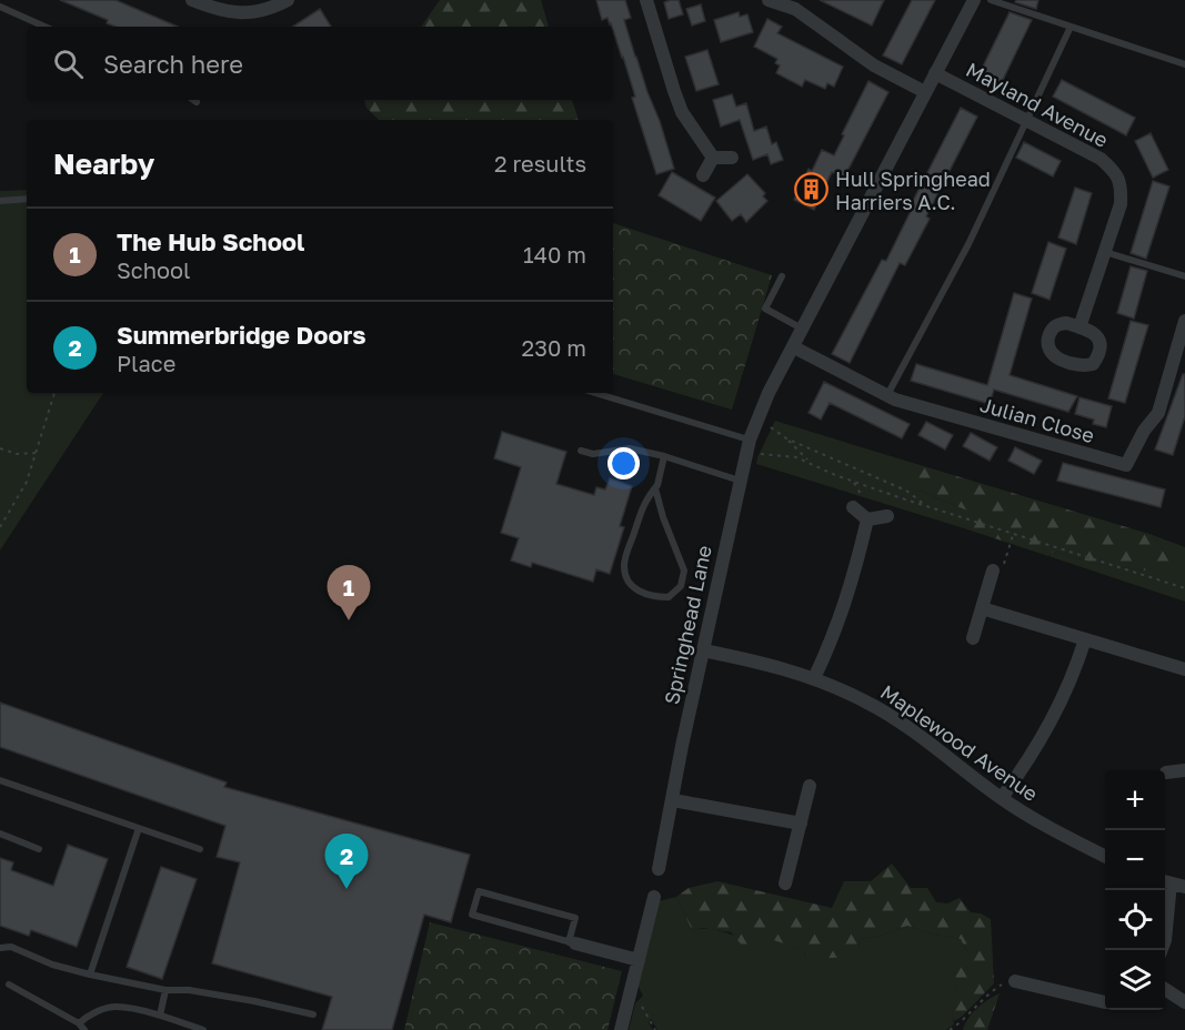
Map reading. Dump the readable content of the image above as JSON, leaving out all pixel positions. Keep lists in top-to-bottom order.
{
  "streets": {
    "street": [
      "Mayland Avenue",
      "Julian Close",
      "Springhead Lane",
      "Maplewood Avenue"
    ]
  },
  "crossings": [
    ["Mayland Avenue", "Springhead Lane"],
    ["Julian Close", "Springhead Lane"],
    ["Springhead Lane", "Maplewood Avenue"]
  ],
  "places": {
    "building": ["Hull Springhead Harriers A.C."]
  },
  "page": {
    "search": "Search here",
    "heading": ["Nearby", "2 results"],
    "list": [
      {
        "mark": "1",
        "name": "The Hub School",
        "note": "School",
        "value": "140 m"
      },
      {
        "mark": "2",
        "name": "Summerbridge Doors",
        "note": "Place",
        "value": "230 m"
      }
    ],
    "pins": ["1", "2"],
    "map_buttons": ["+", "−"]
  }
}
